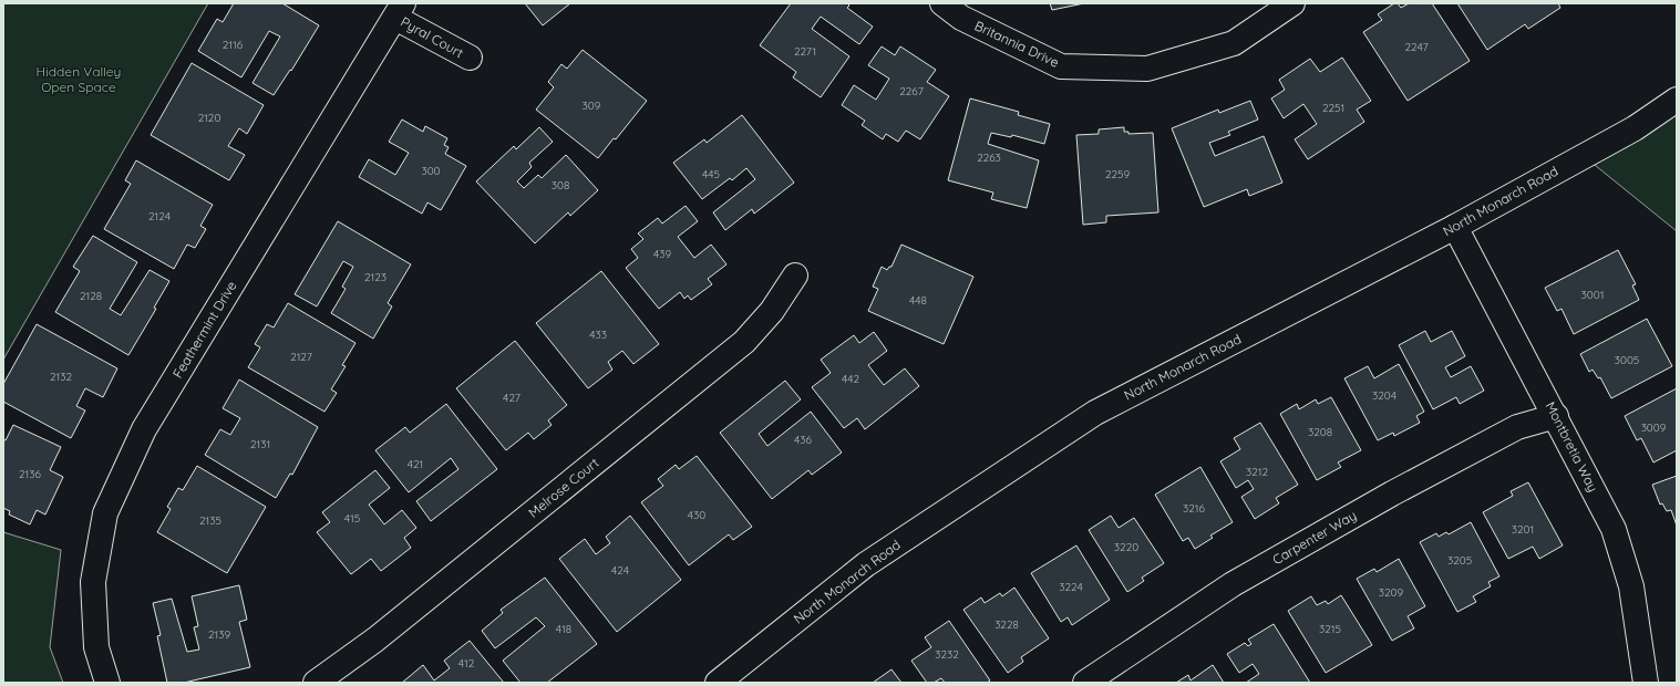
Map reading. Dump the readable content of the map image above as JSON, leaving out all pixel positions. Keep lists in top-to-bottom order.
{
  "streets": {
    "street": [
      "Pyral Court",
      "Britannia Drive",
      "North Monarch Road",
      "Feathermint Drive",
      "Montbretia Way",
      "Melrose Court",
      "Carpenter Way"
    ]
  },
  "crossings": [
    ["Pyral Court", "Feathermint Drive"],
    ["North Monarch Road", "Montbretia Way"],
    ["Montbretia Way", "Carpenter Way"]
  ],
  "parks": ["Hidden Valley Open Space"],
  "house_numbers": [
    "2116",
    "2247",
    "2271",
    "2267",
    "309",
    "2251",
    "2120",
    "2263",
    "300",
    "445",
    "2259",
    "308",
    "2124",
    "439",
    "2123",
    "3001",
    "2128",
    "448",
    "433",
    "2127",
    "3005",
    "2132",
    "442",
    "3204",
    "427",
    "3009",
    "3208",
    "436",
    "2131",
    "421",
    "3212",
    "2136",
    "3216",
    "430",
    "415",
    "2135",
    "3201",
    "3220",
    "3205",
    "424",
    "3224",
    "3209",
    "3228",
    "418",
    "3215",
    "2139",
    "3232",
    "412"
  ]
}
